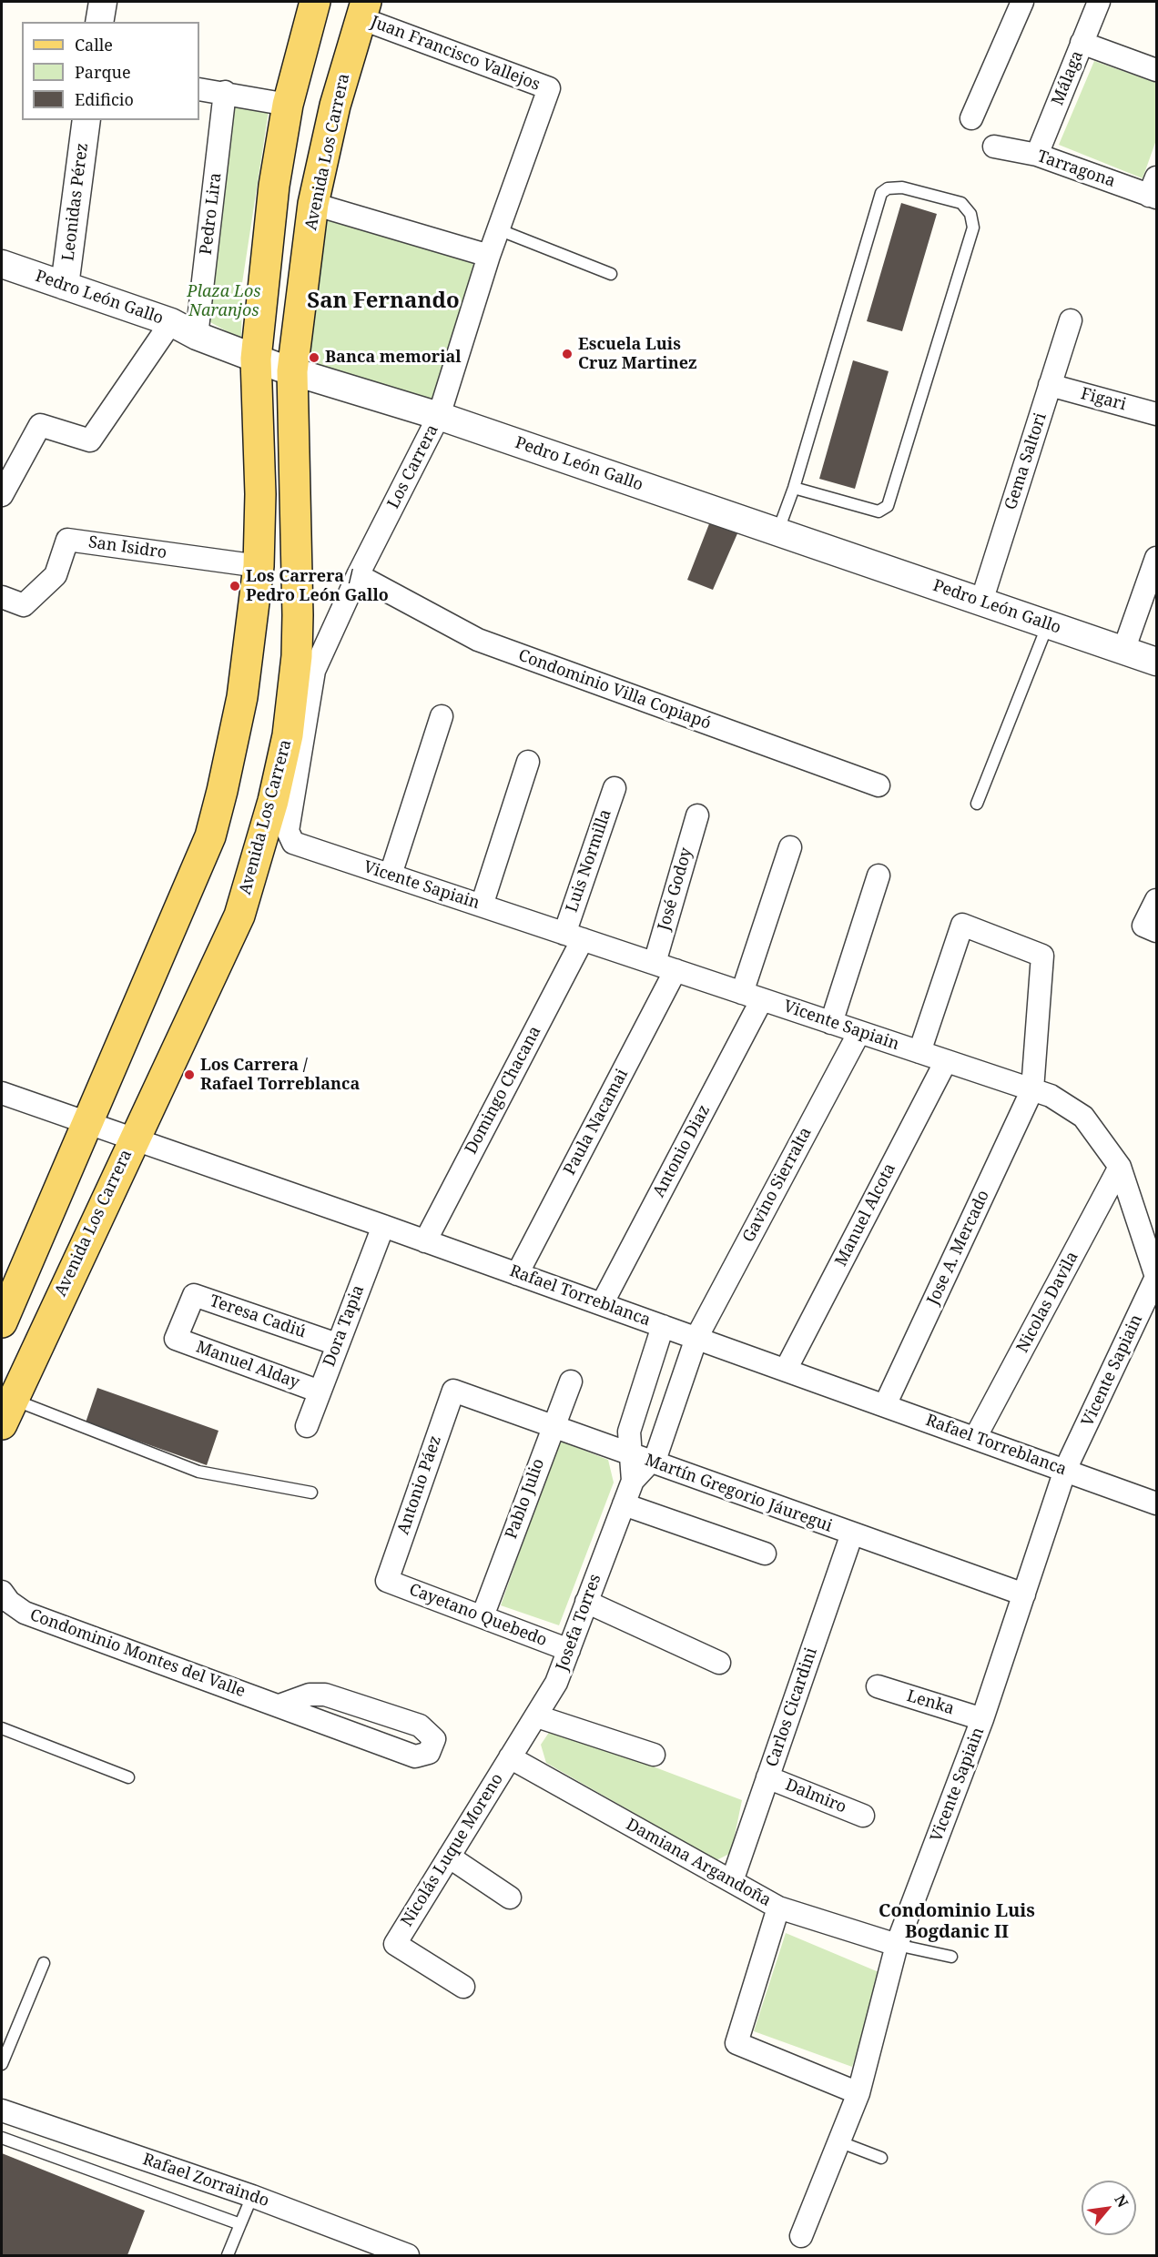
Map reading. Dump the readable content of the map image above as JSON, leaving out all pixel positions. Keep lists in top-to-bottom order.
{
  "streets": {
    "main road": ["Avenida Los Carrera"],
    "street": [
      "Juan Francisco Vallejos",
      "Málaga",
      "Tarragona",
      "Leonidas Pérez",
      "Pedro Lira",
      "Pedro León Gallo",
      "Figari",
      "Gema Saltori",
      "Los Carrera",
      "San Isidro",
      "Condominio Villa Copiapó",
      "Luis Normilla",
      "Vicente Sapiain",
      "José Godoy",
      "Domingo Chacana",
      "Paula Nacamai",
      "Antonio Diaz",
      "Gavino Sierralta",
      "Manuel Alcota",
      "Jose A. Mercado",
      "Rafael Torreblanca",
      "Nicolas Davila",
      "Teresa Cadiú",
      "Dora Tapia",
      "Manuel Alday",
      "Antonio Páez",
      "Martín Gregorio Jáuregui",
      "Pablo Julio",
      "Cayetano Quebedo",
      "Josefa Torres",
      "Condominio Montes del Valle",
      "Lenka",
      "Carlos Cicardini",
      "Dalmiro",
      "Nicolás Luque Moreno",
      "Damiana Argandoña",
      "Rafael Zorraindo"
    ]
  },
  "crossings": [
    ["Juan Francisco Vallejos", "Avenida Los Carrera"],
    ["Juan Francisco Vallejos", "Los Carrera"],
    ["Málaga", "Tarragona"],
    ["Avenida Los Carrera", "Pedro León Gallo"],
    ["Avenida Los Carrera", "Rafael Torreblanca"],
    ["Leonidas Pérez", "Pedro León Gallo"],
    ["Pedro Lira", "Pedro León Gallo"],
    ["Pedro León Gallo", "Gema Saltori"],
    ["Pedro León Gallo", "Los Carrera"],
    ["Figari", "Gema Saltori"],
    ["Los Carrera", "Condominio Villa Copiapó"],
    ["Los Carrera", "Vicente Sapiain"],
    ["Luis Normilla", "Vicente Sapiain"],
    ["Luis Normilla", "Domingo Chacana"],
    ["Vicente Sapiain", "José Godoy"],
    ["Vicente Sapiain", "Domingo Chacana"],
    ["Vicente Sapiain", "Paula Nacamai"],
    ["Vicente Sapiain", "Antonio Diaz"],
    ["Vicente Sapiain", "Gavino Sierralta"],
    ["Vicente Sapiain", "Manuel Alcota"],
    ["Vicente Sapiain", "Jose A. Mercado"],
    ["Vicente Sapiain", "Rafael Torreblanca"],
    ["Vicente Sapiain", "Nicolas Davila"],
    ["Vicente Sapiain", "Martín Gregorio Jáuregui"],
    ["Vicente Sapiain", "Lenka"],
    ["Vicente Sapiain", "Damiana Argandoña"],
    ["Domingo Chacana", "Rafael Torreblanca"],
    ["Paula Nacamai", "Rafael Torreblanca"],
    ["Antonio Diaz", "Rafael Torreblanca"],
    ["Gavino Sierralta", "Rafael Torreblanca"],
    ["Manuel Alcota", "Rafael Torreblanca"],
    ["Jose A. Mercado", "Rafael Torreblanca"],
    ["Rafael Torreblanca", "Nicolas Davila"],
    ["Rafael Torreblanca", "Dora Tapia"],
    ["Rafael Torreblanca", "Josefa Torres"],
    ["Teresa Cadiú", "Dora Tapia"],
    ["Teresa Cadiú", "Manuel Alday"],
    ["Dora Tapia", "Manuel Alday"],
    ["Antonio Páez", "Martín Gregorio Jáuregui"],
    ["Antonio Páez", "Cayetano Quebedo"],
    ["Martín Gregorio Jáuregui", "Pablo Julio"],
    ["Martín Gregorio Jáuregui", "Josefa Torres"],
    ["Martín Gregorio Jáuregui", "Carlos Cicardini"],
    ["Pablo Julio", "Cayetano Quebedo"],
    ["Cayetano Quebedo", "Josefa Torres"],
    ["Josefa Torres", "Nicolás Luque Moreno"],
    ["Josefa Torres", "Damiana Argandoña"],
    ["Carlos Cicardini", "Dalmiro"],
    ["Carlos Cicardini", "Damiana Argandoña"],
    ["Nicolás Luque Moreno", "Damiana Argandoña"]
  ],
  "districts": ["San Fernando", "Condominio Luis Bogdanic II"],
  "parks": ["Plaza Los Naranjos"],
  "places": [
    "Escuela Luis Cruz Martinez",
    "Banca memorial",
    "Los Carrera / Pedro León Gallo",
    "Los Carrera / Rafael Torreblanca"
  ],
  "legend": ["Calle", "Parque", "Edificio"],
  "north": "top right"
}
